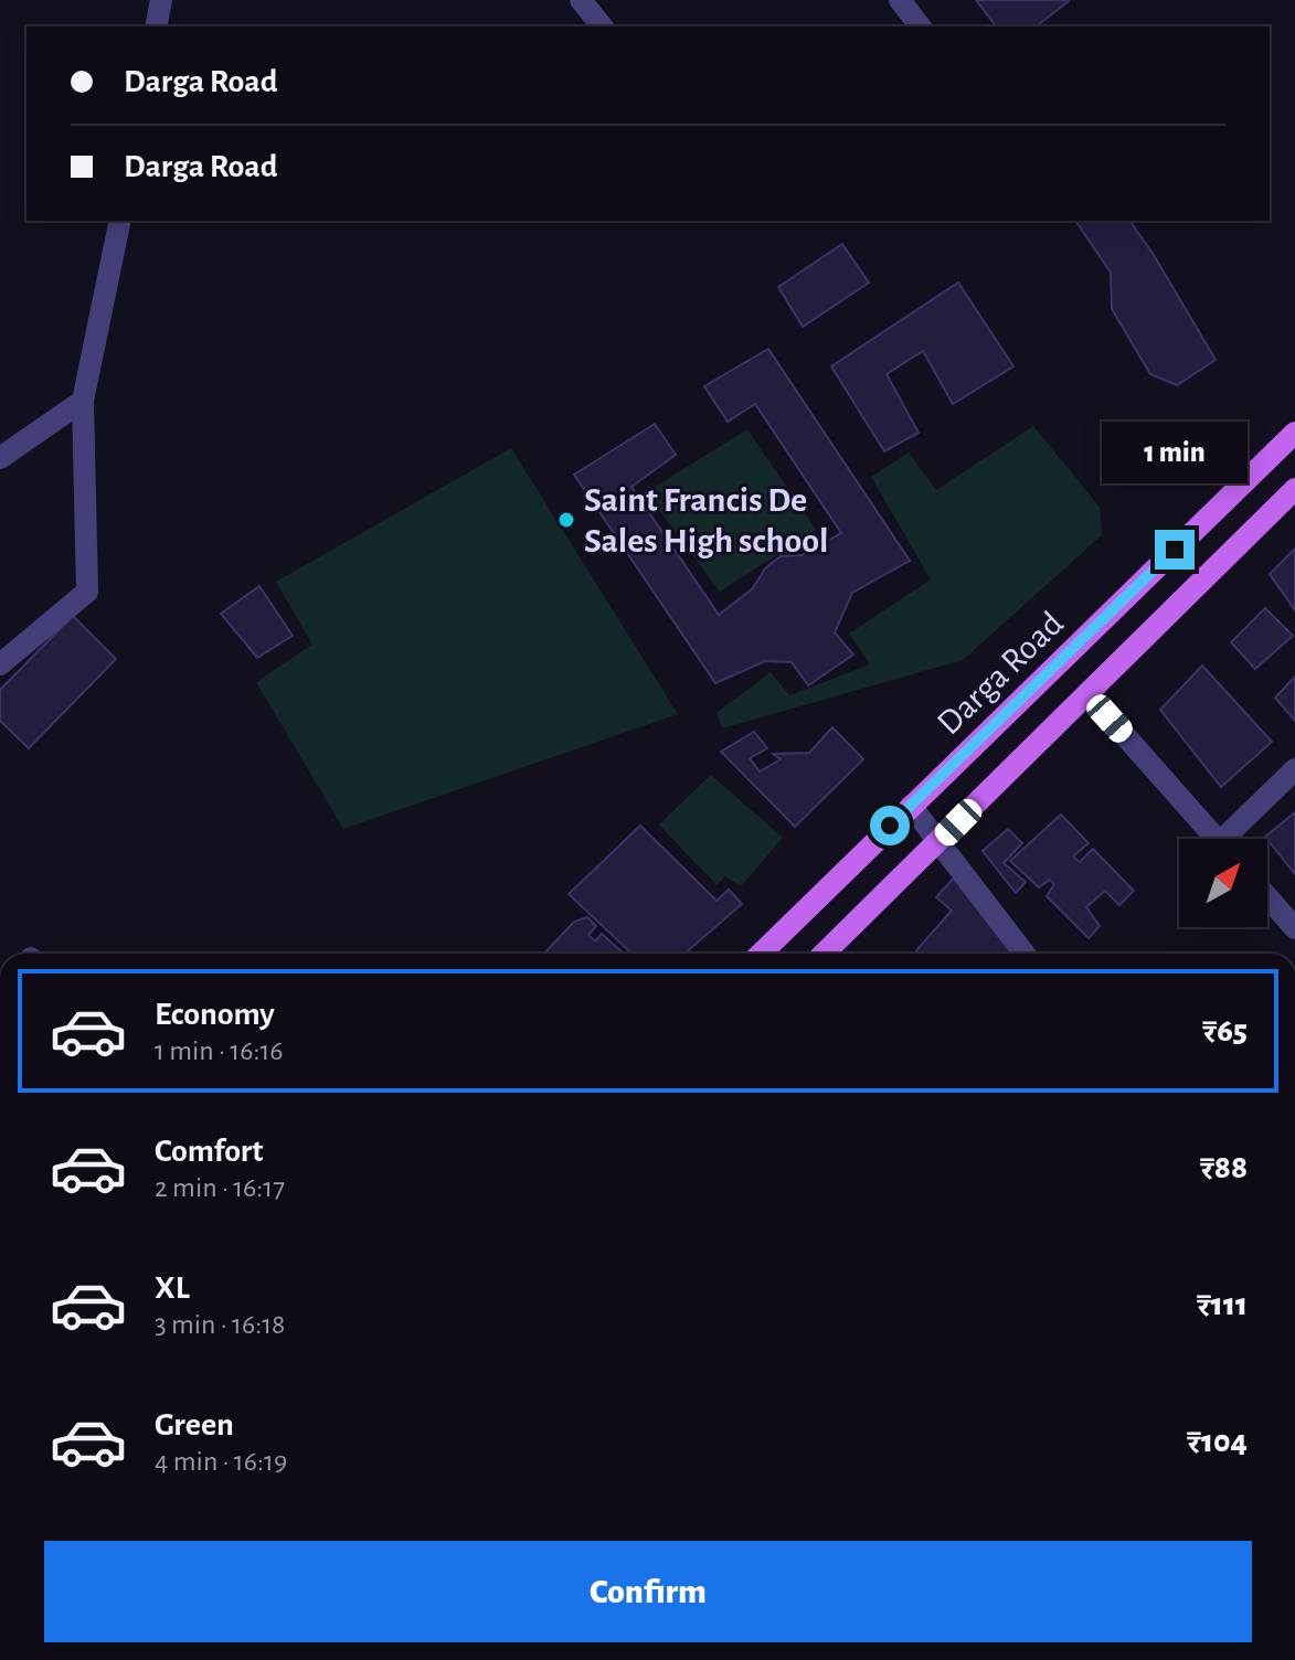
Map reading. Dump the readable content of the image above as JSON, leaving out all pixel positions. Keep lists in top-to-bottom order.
{
  "streets": {
    "main road": ["Darga Road"]
  },
  "places": ["Saint Francis De Sales High school"],
  "north": "top right",
  "page": {
    "banner": ["Darga Road", "Darga Road"],
    "bubble": "1 min",
    "list": [
      {
        "name": "Economy",
        "note": "1 min · 16:16",
        "value": "₹65"
      },
      {
        "name": "Comfort",
        "note": "2 min · 16:17",
        "value": "₹88"
      },
      {
        "name": "XL",
        "note": "3 min · 16:18",
        "value": "₹111"
      },
      {
        "name": "Green",
        "note": "4 min · 16:19",
        "value": "₹104"
      }
    ],
    "buttons": "Confirm"
  }
}
